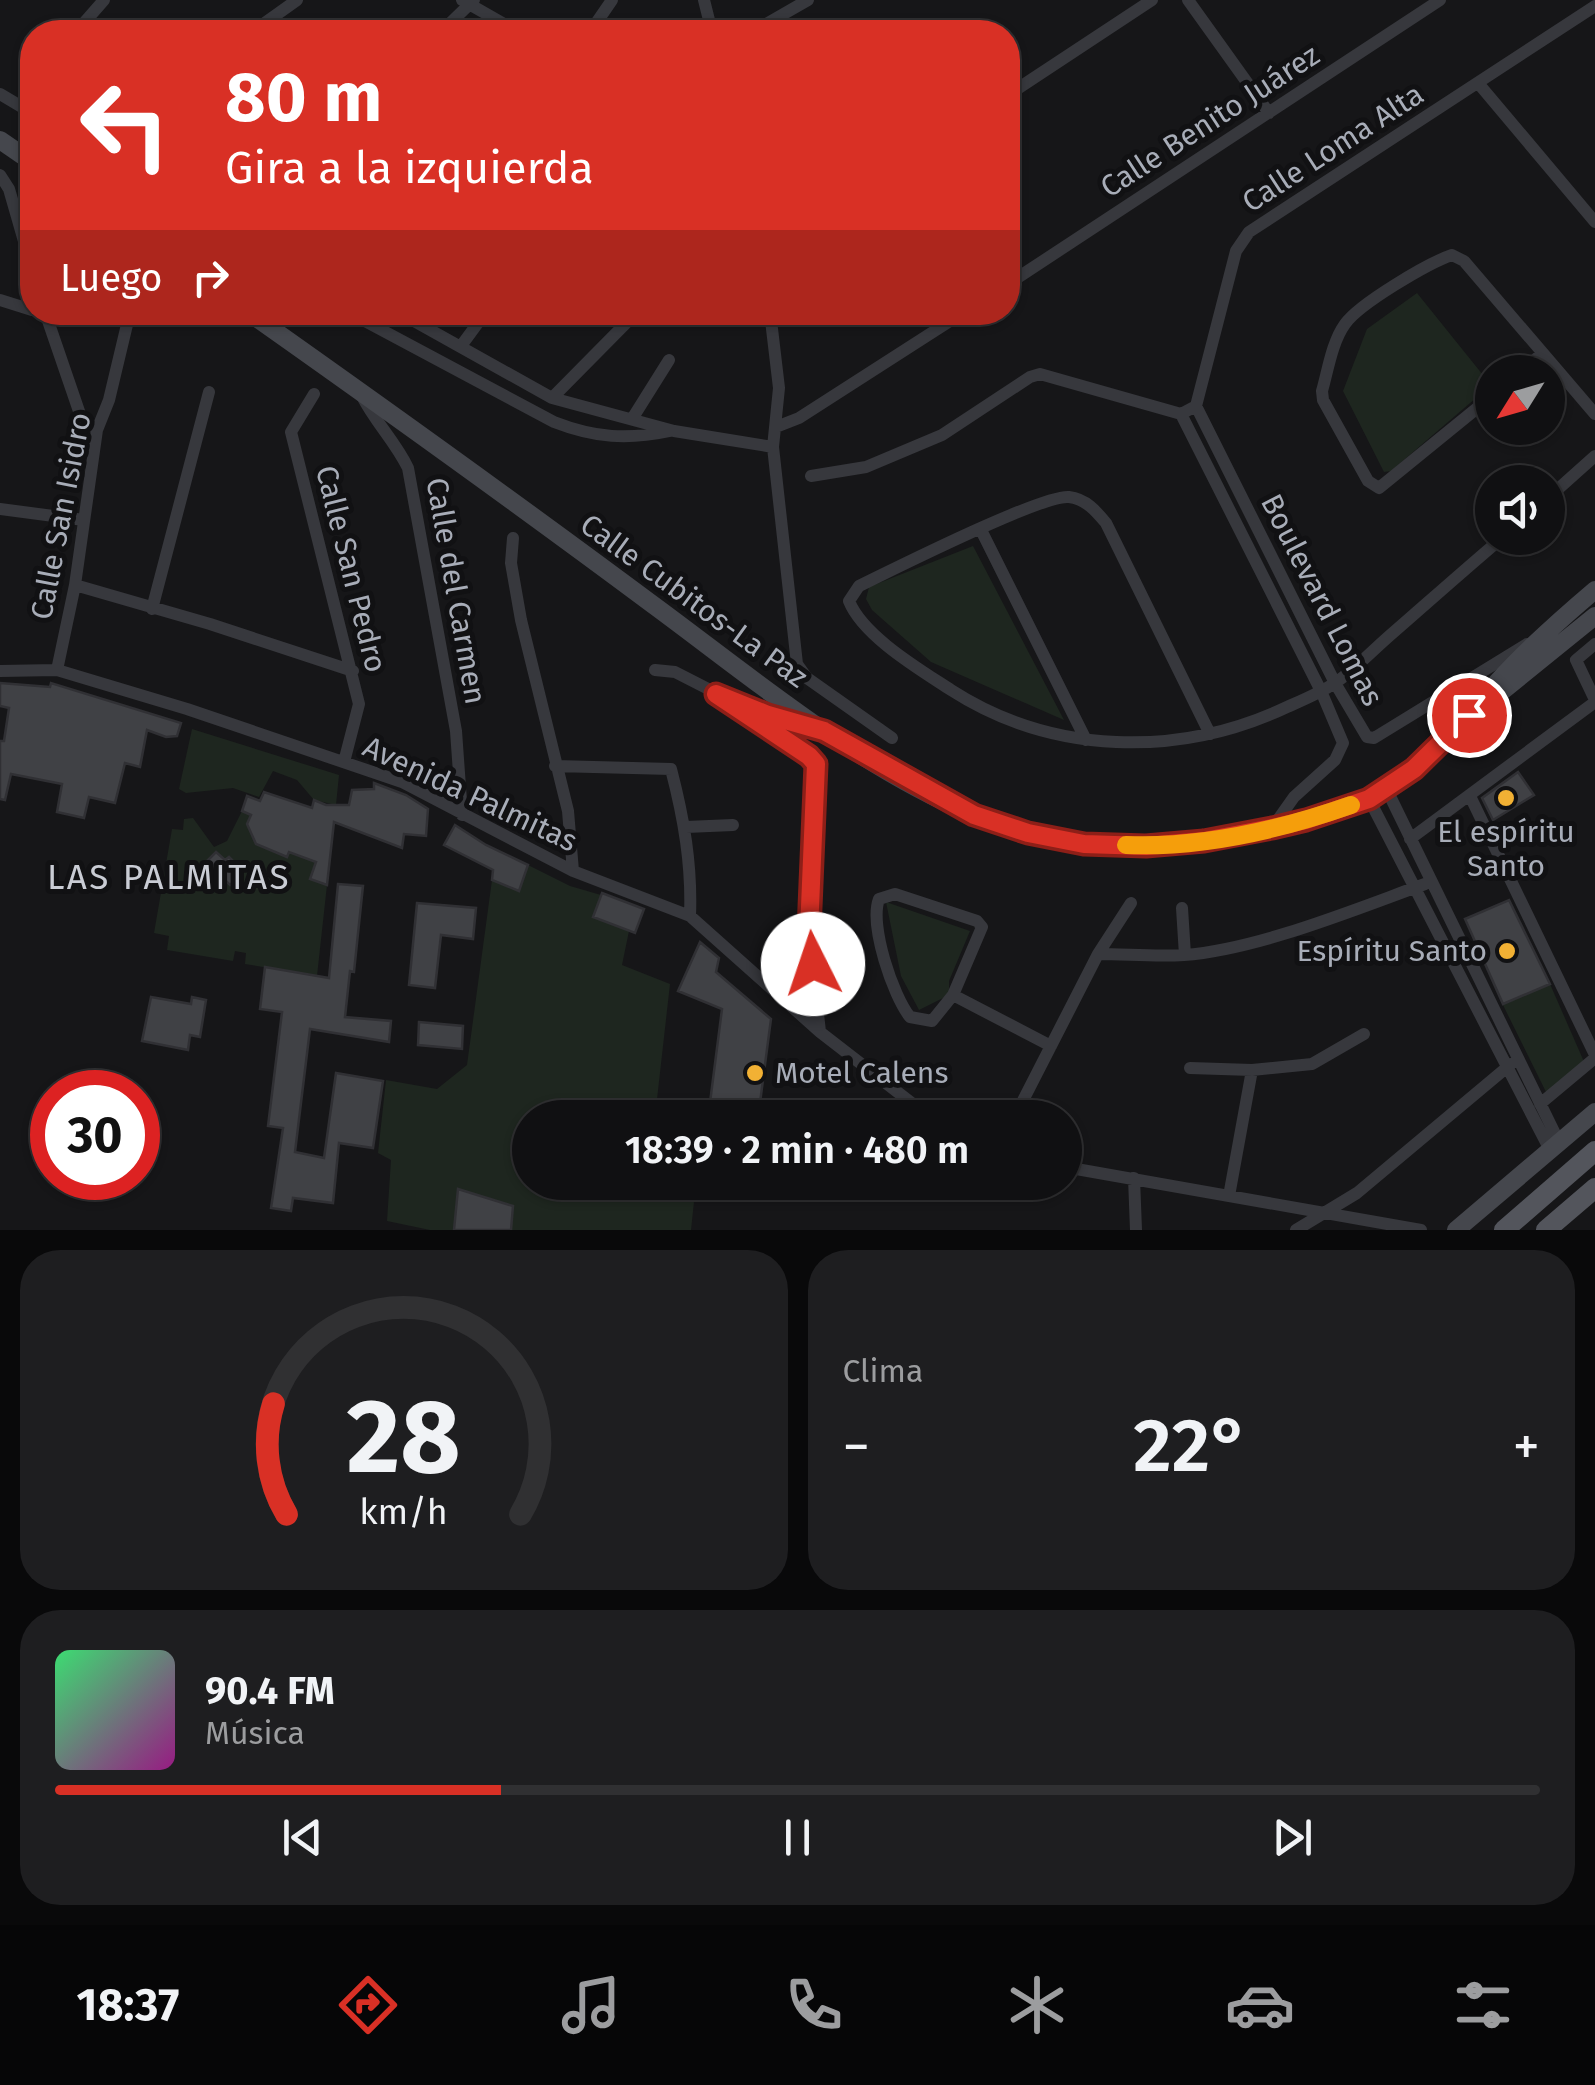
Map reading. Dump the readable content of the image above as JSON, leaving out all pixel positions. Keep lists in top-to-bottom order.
{
  "streets": {
    "main road": ["Calle Cubitos-La Paz"],
    "street": [
      "Calle Benito Juárez",
      "Calle Loma Alta",
      "Calle San Isidro",
      "Calle San Pedro",
      "Calle del Carmen",
      "Boulevard Lomas",
      "Avenida Palmitas"
    ]
  },
  "crossings": [
    ["Calle Loma Alta", "Boulevard Lomas"],
    ["Calle San Isidro", "Avenida Palmitas"],
    ["Calle San Pedro", "Avenida Palmitas"],
    ["Calle del Carmen", "Calle Cubitos-La Paz"],
    ["Calle del Carmen", "Avenida Palmitas"],
    ["Boulevard Lomas", "Calle Cubitos-La Paz"]
  ],
  "districts": ["LAS PALMITAS"],
  "places": ["El espíritu Santo", "Espíritu Santo", "Motel Calens"],
  "north": "bottom left",
  "page": {
    "turn": ["80 m", "Gira a la izquierda"],
    "then": "Luego",
    "limit": "30",
    "trip": "18:39 · 2 min · 480 m",
    "tile": "Clima",
    "heat": ["−", "22°", "+"],
    "song": ["90.4 FM", "Música"],
    "tabs": "18:37",
    "gauge": ["28", "km/h"]
  }
}
